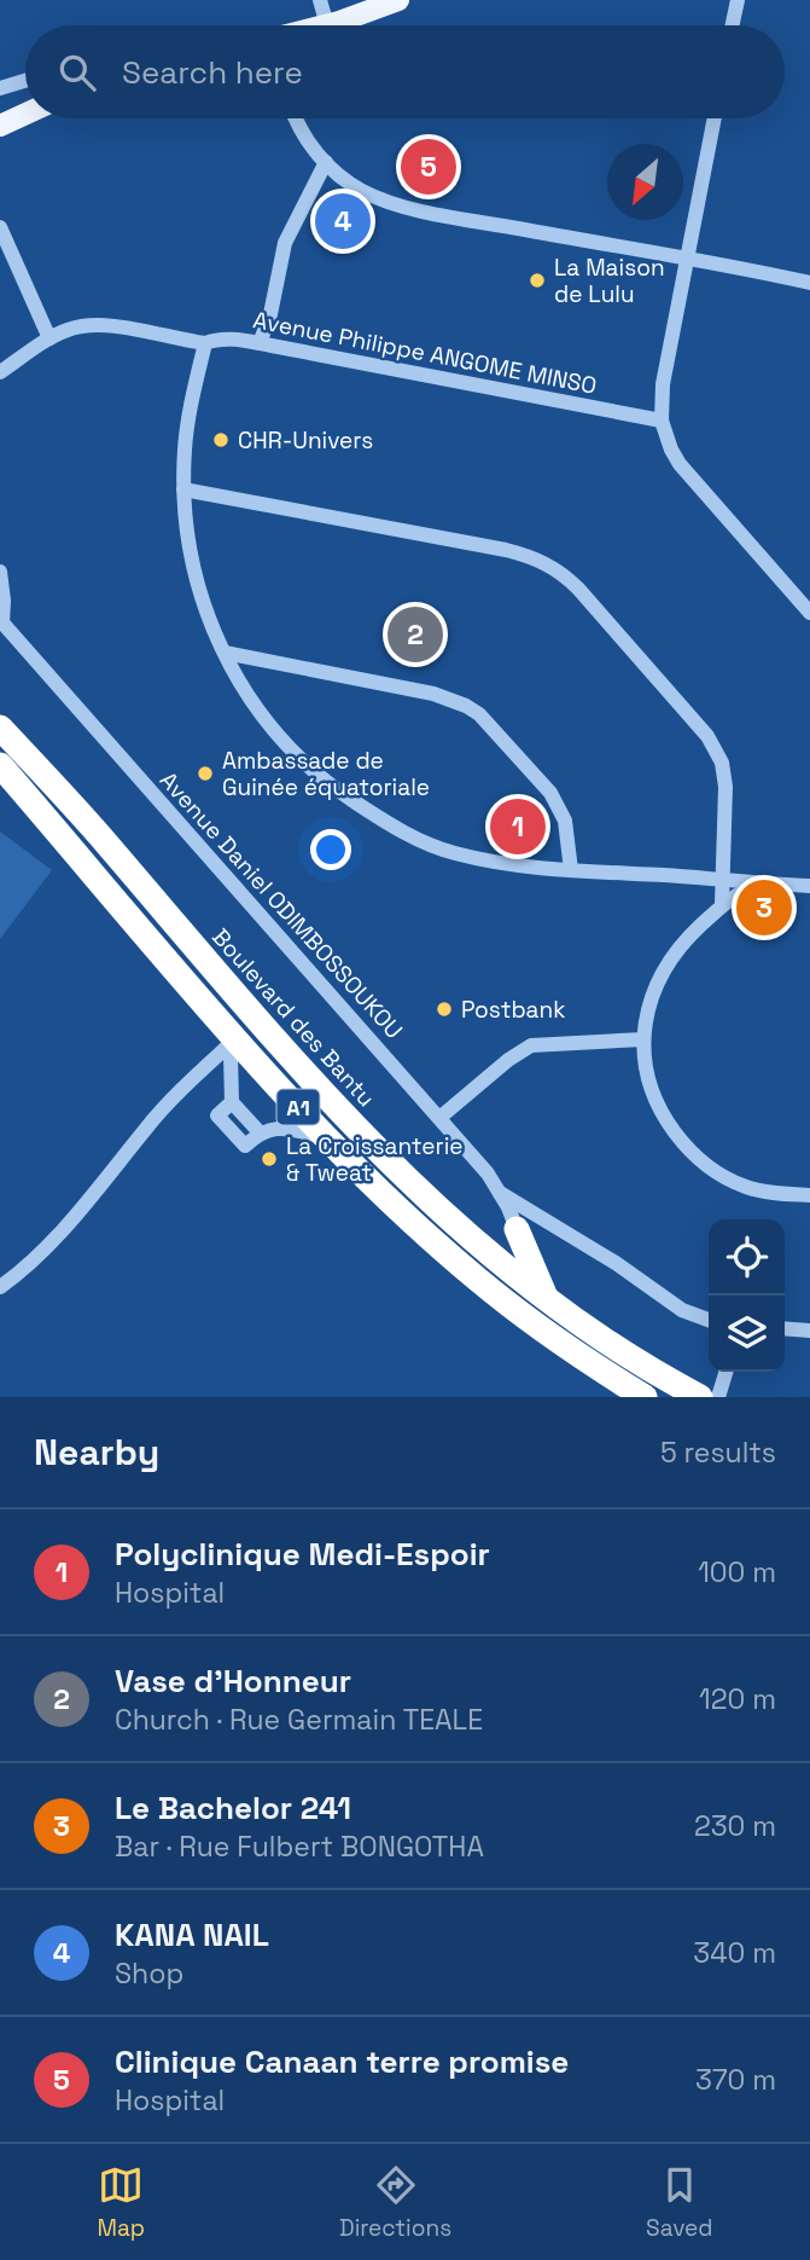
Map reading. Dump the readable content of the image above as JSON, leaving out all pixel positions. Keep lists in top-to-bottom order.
{
  "streets": {
    "highway": ["Boulevard des Bantu", "A1"],
    "street": ["Avenue Philippe ANGOME MINSO", "Avenue Daniel ODIMBOSSOUKOU"]
  },
  "places": [
    "La Maison de Lulu",
    "CHR-Univers",
    "Ambassade de Guinée équatoriale",
    "Postbank",
    "La Croissanterie & Tweat"
  ],
  "north": "bottom left",
  "page": {
    "search": "Search here",
    "pins": [
      "5",
      "4",
      "2",
      "1",
      "3"
    ],
    "heading": ["Nearby", "5 results"],
    "list": [
      {
        "mark": "1",
        "name": "Polyclinique Medi-Espoir",
        "note": "Hospital",
        "value": "100 m"
      },
      {
        "mark": "2",
        "name": "Vase d'Honneur",
        "note": "Church · Rue Germain TEALE",
        "value": "120 m"
      },
      {
        "mark": "3",
        "name": "Le Bachelor 241",
        "note": "Bar · Rue Fulbert BONGOTHA",
        "value": "230 m"
      },
      {
        "mark": "4",
        "name": "KANA NAIL",
        "note": "Shop",
        "value": "340 m"
      },
      {
        "mark": "5",
        "name": "Clinique Canaan terre promise",
        "note": "Hospital",
        "value": "370 m"
      }
    ],
    "nav": ["Map", "Directions", "Saved"]
  }
}
